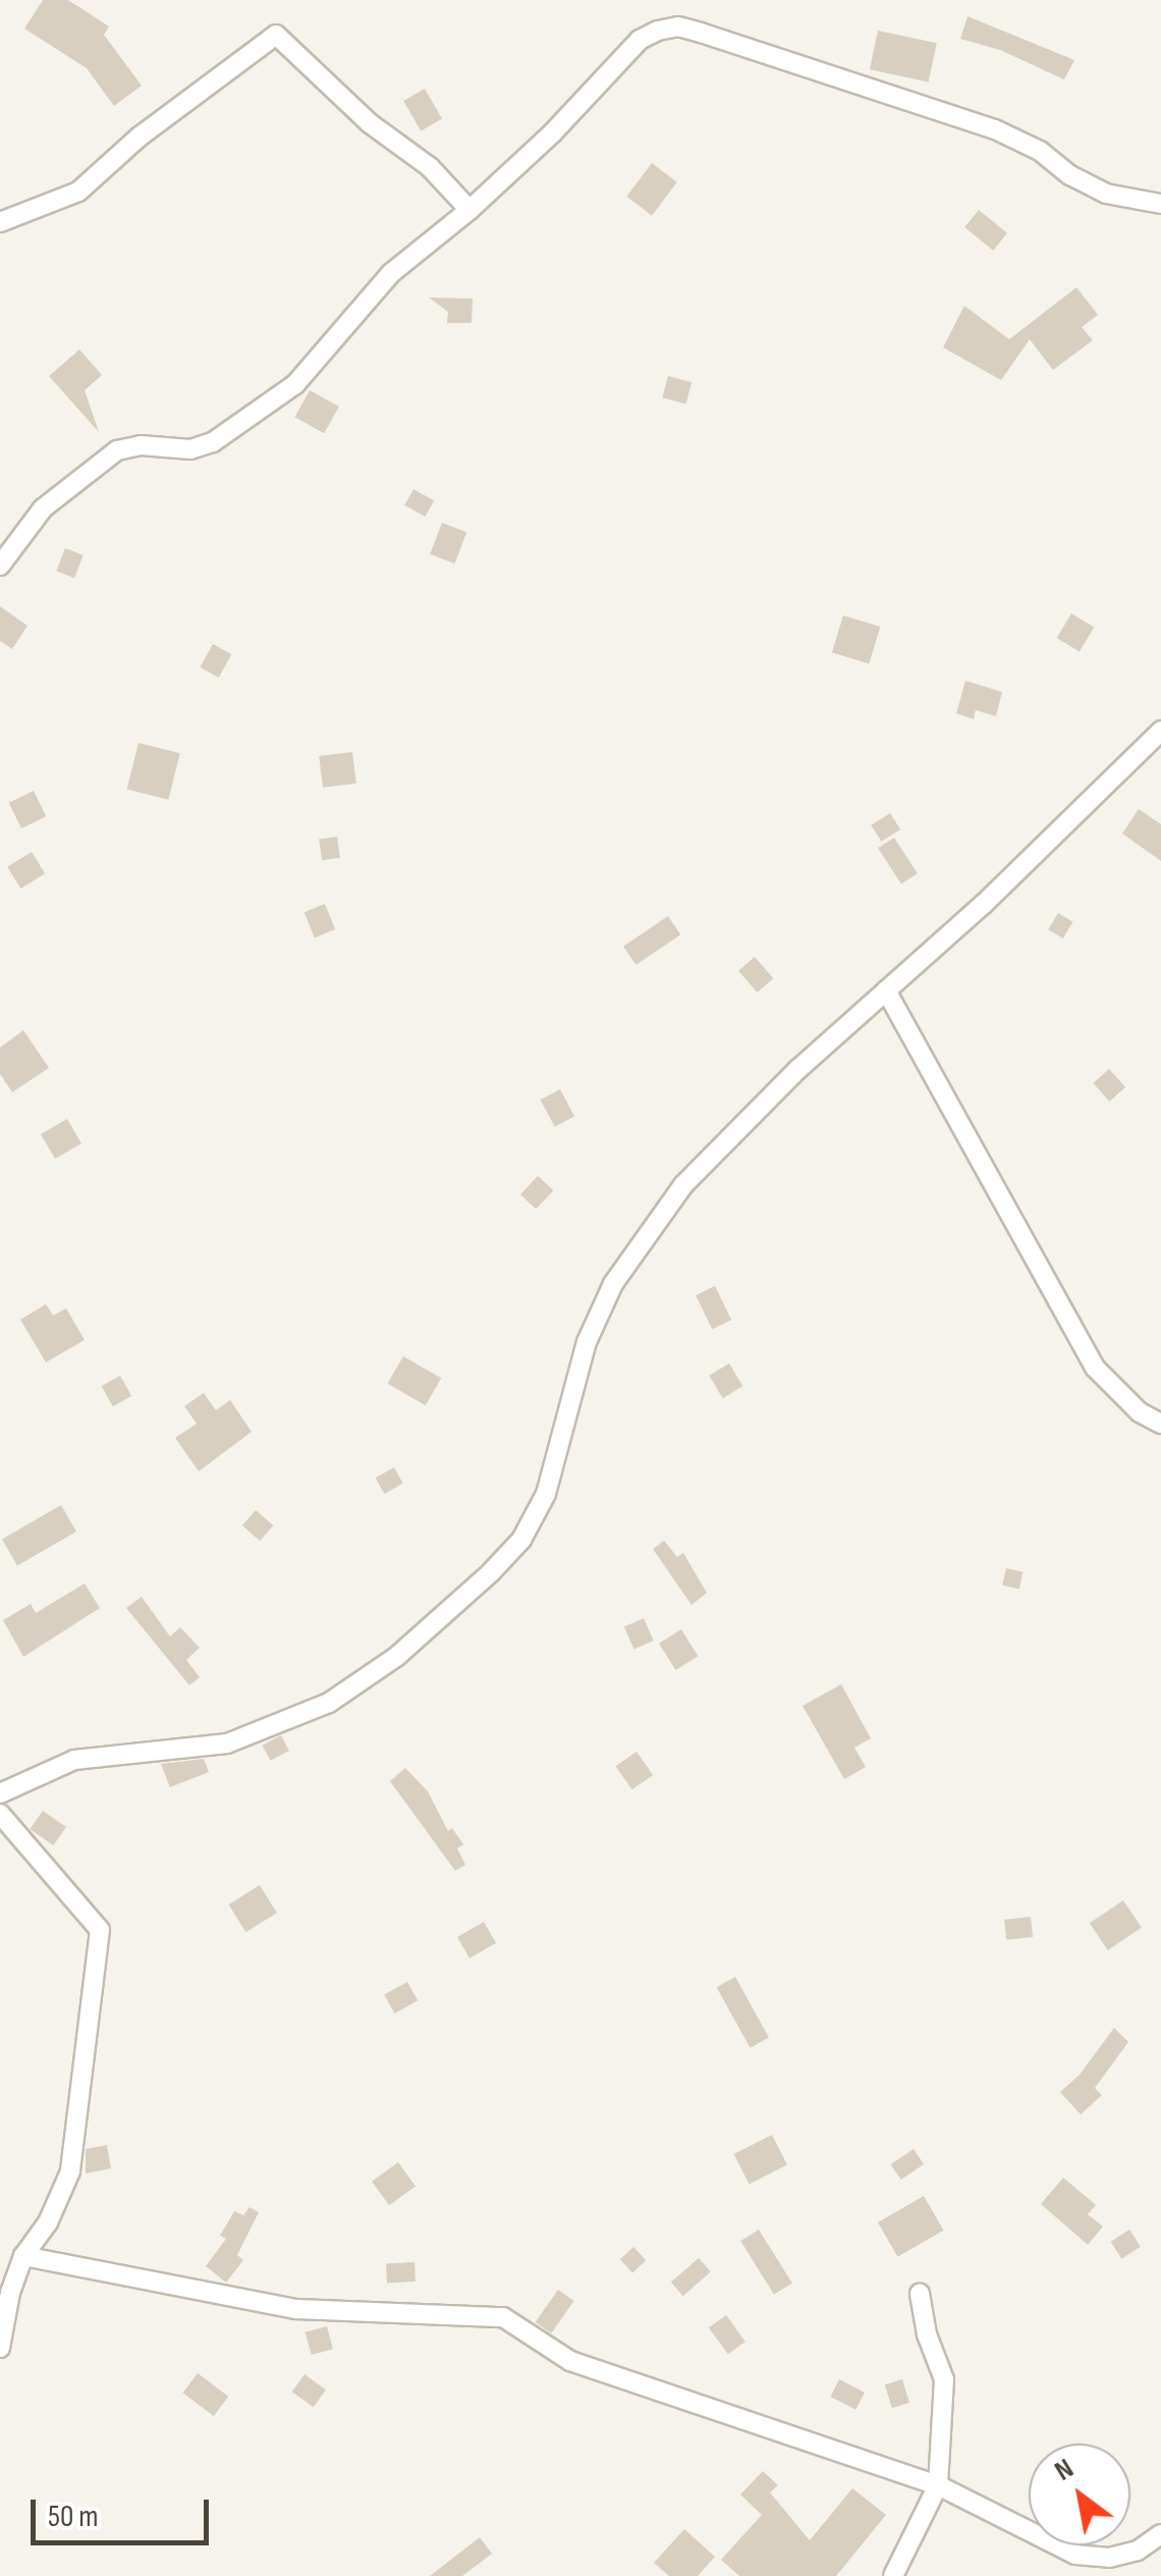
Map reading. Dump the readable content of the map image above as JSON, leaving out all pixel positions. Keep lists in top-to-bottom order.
{
  "scale_bar": "50 m",
  "north": "top left"
}
